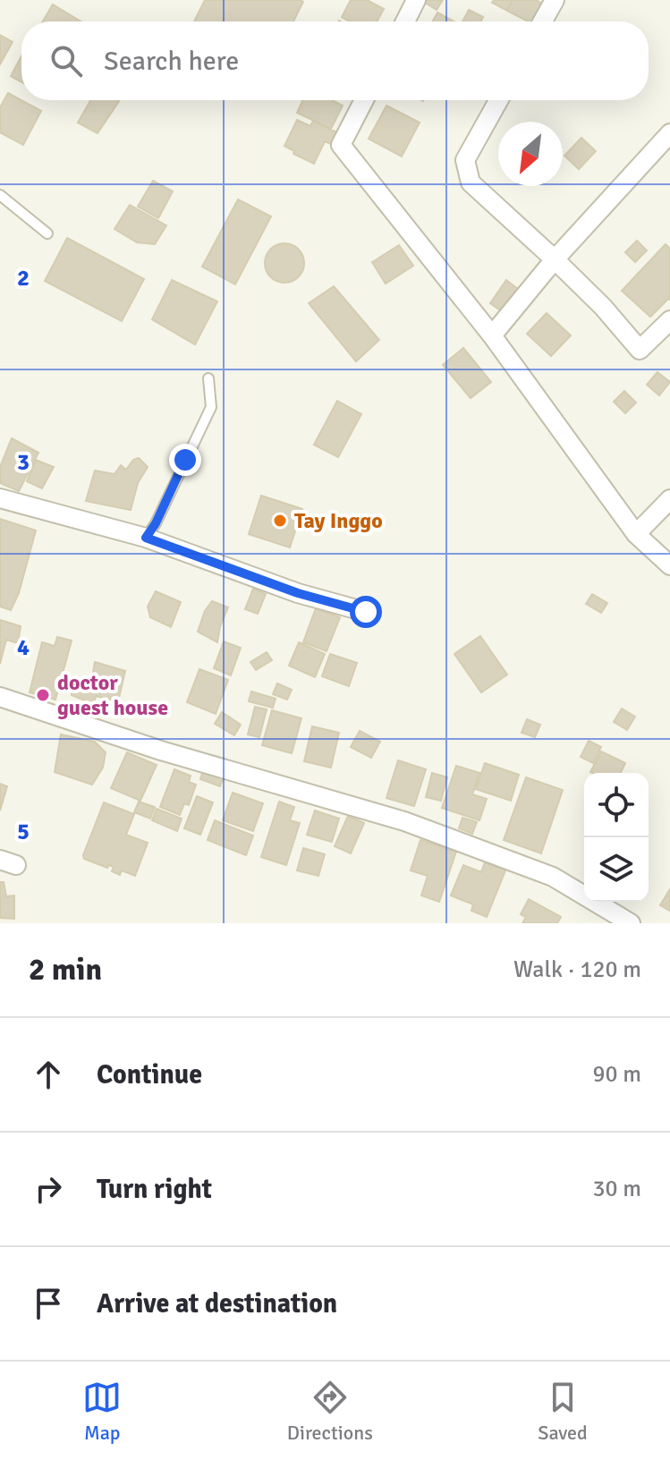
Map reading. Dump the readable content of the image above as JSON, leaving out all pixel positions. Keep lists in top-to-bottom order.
{
  "places": ["Tay Inggo", "doctor guest house"],
  "north": "bottom left",
  "page": {
    "search": "Search here",
    "heading": ["2 min", "Walk · 120 m"],
    "list": [
      ["Continue", "90 m"],
      ["Turn right", "30 m"],
      "Arrive at destination"
    ],
    "nav": ["Map", "Directions", "Saved"]
  },
  "grid": {
    "rows": [
      "2",
      "3",
      "4",
      "5"
    ]
  }
}
